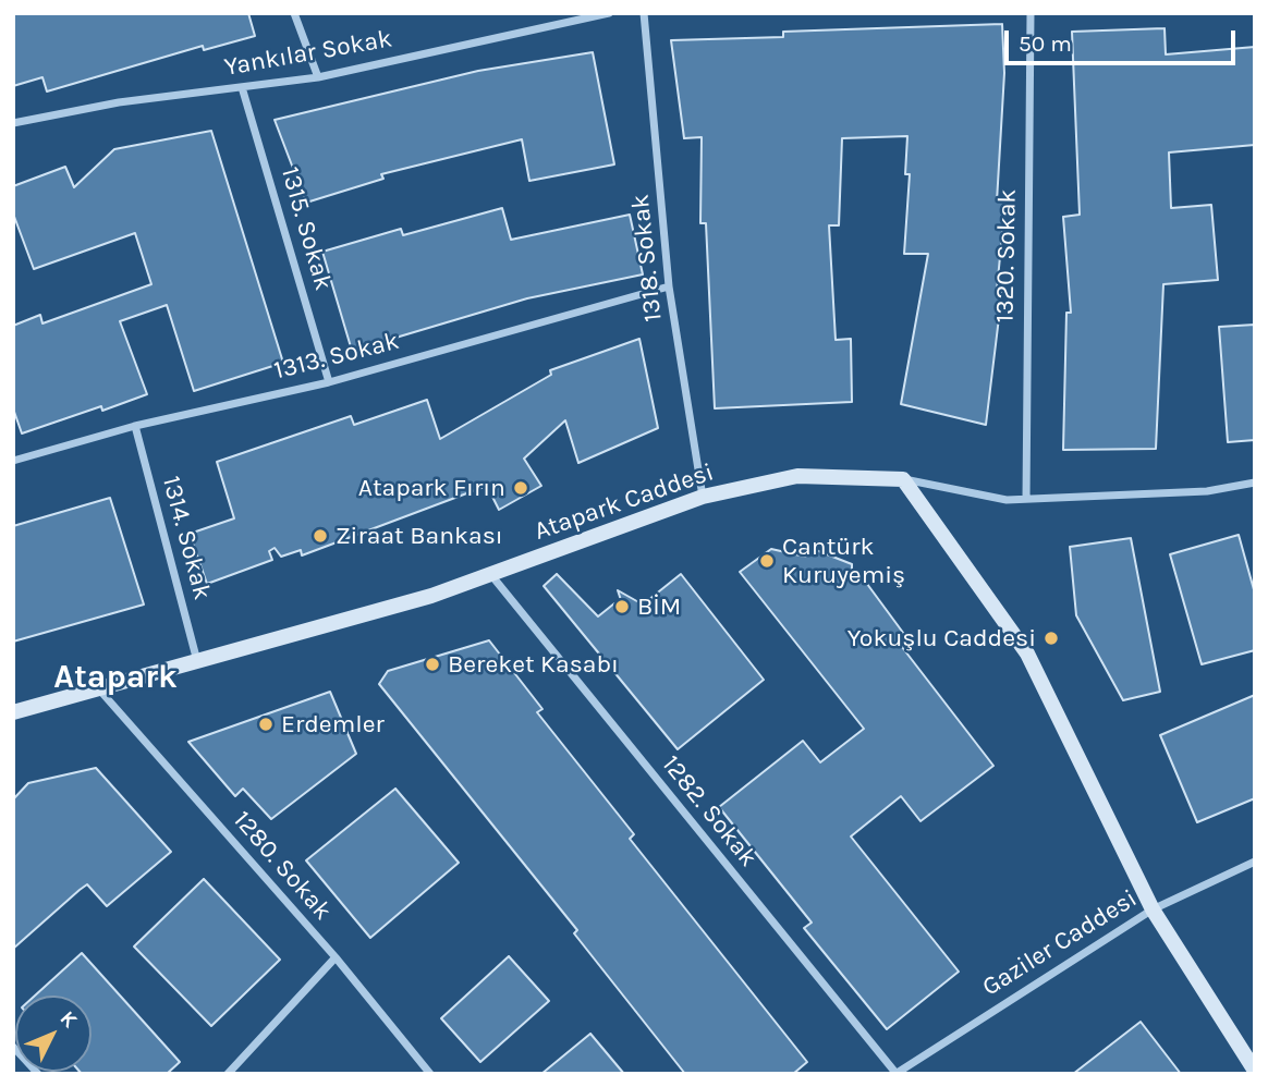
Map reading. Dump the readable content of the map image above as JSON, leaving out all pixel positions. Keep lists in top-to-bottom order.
{
  "streets": {
    "street": [
      "Yankılar Sokak",
      "1315. Sokak",
      "1320. Sokak",
      "1318. Sokak",
      "1313. Sokak",
      "Atapark Caddesi",
      "1314. Sokak",
      "1282. Sokak",
      "1280. Sokak",
      "Gaziler Caddesi"
    ]
  },
  "crossings": [
    ["Yankılar Sokak", "1315. Sokak"],
    ["1315. Sokak", "1313. Sokak"],
    ["1318. Sokak", "1313. Sokak"],
    ["1318. Sokak", "Atapark Caddesi"],
    ["1313. Sokak", "1314. Sokak"],
    ["Atapark Caddesi", "1314. Sokak"],
    ["Atapark Caddesi", "1282. Sokak"],
    ["Atapark Caddesi", "1280. Sokak"],
    ["1282. Sokak", "Gaziler Caddesi"]
  ],
  "districts": ["Atapark"],
  "places": [
    "Atapark Fırın",
    "Ziraat Bankası",
    "Cantürk Kuruyemiş",
    "BİM",
    "Yokuşlu Caddesi",
    "Bereket Kasabı",
    "Erdemler"
  ],
  "scale_bar": "50 m",
  "north": "top right"
}
